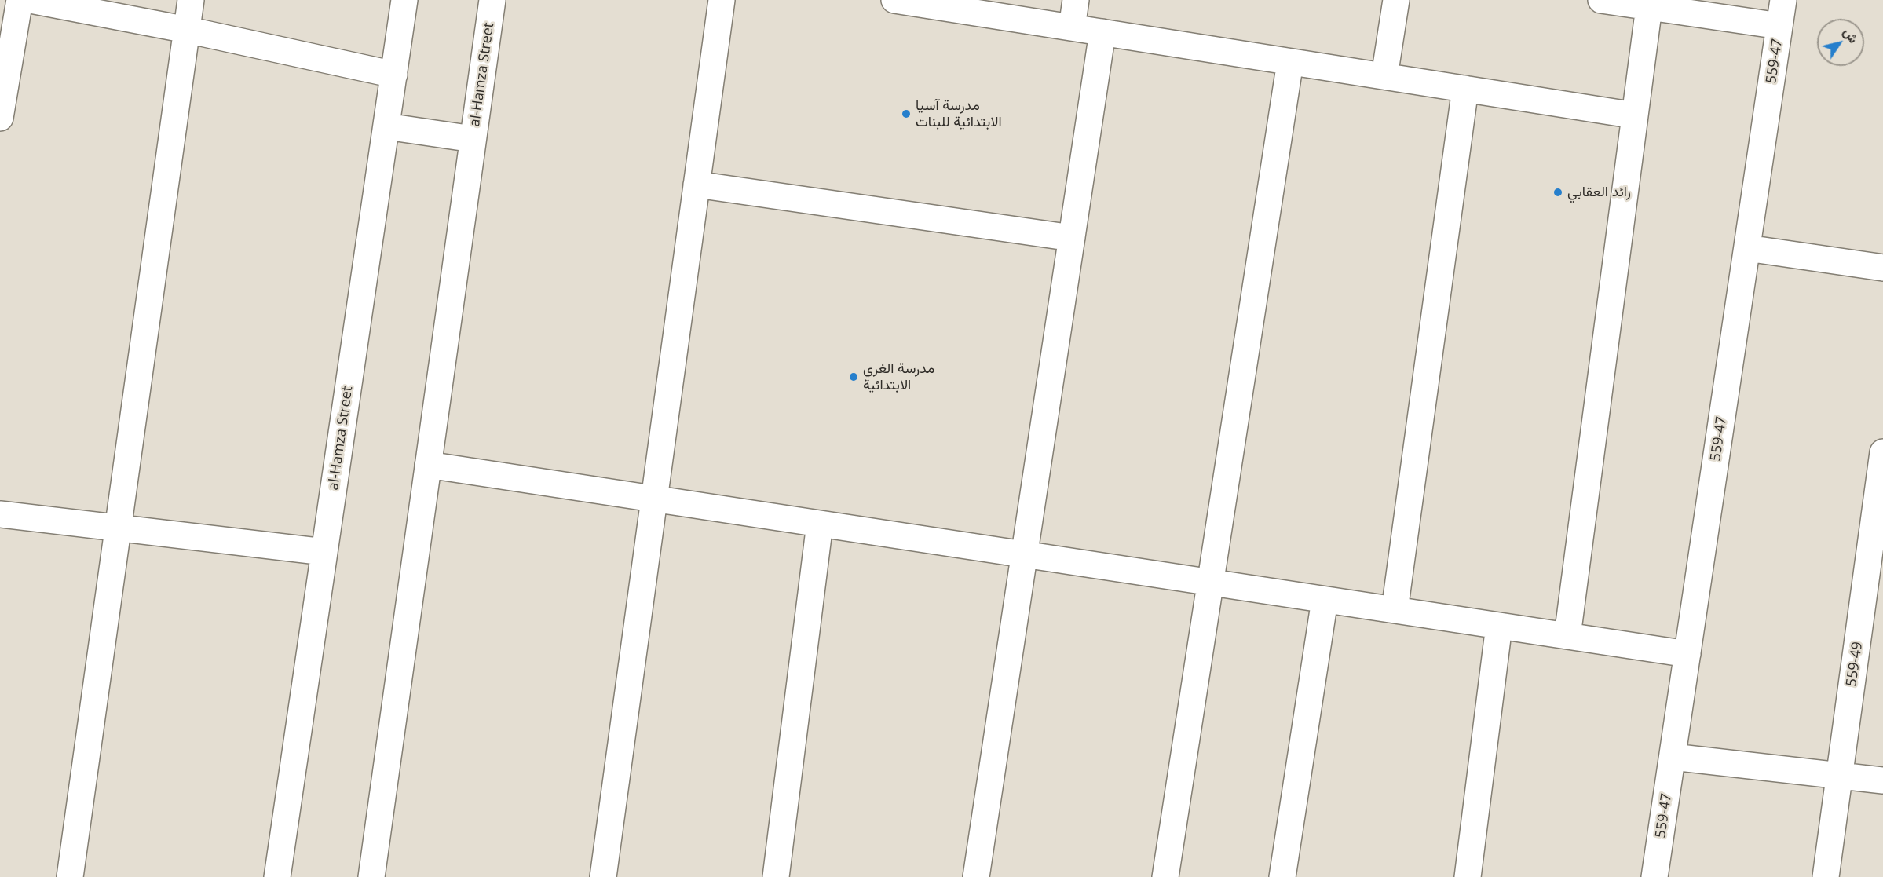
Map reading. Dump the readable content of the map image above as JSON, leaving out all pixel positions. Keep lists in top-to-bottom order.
{
  "streets": {
    "street": ["559-47", "al-Hamza Street", "559-49"]
  },
  "places": ["مدرسة آسيا الابتدائية للبنات", "رائد العقابي", "مدرسة الغري الابتدائية"],
  "north": "top right"
}
